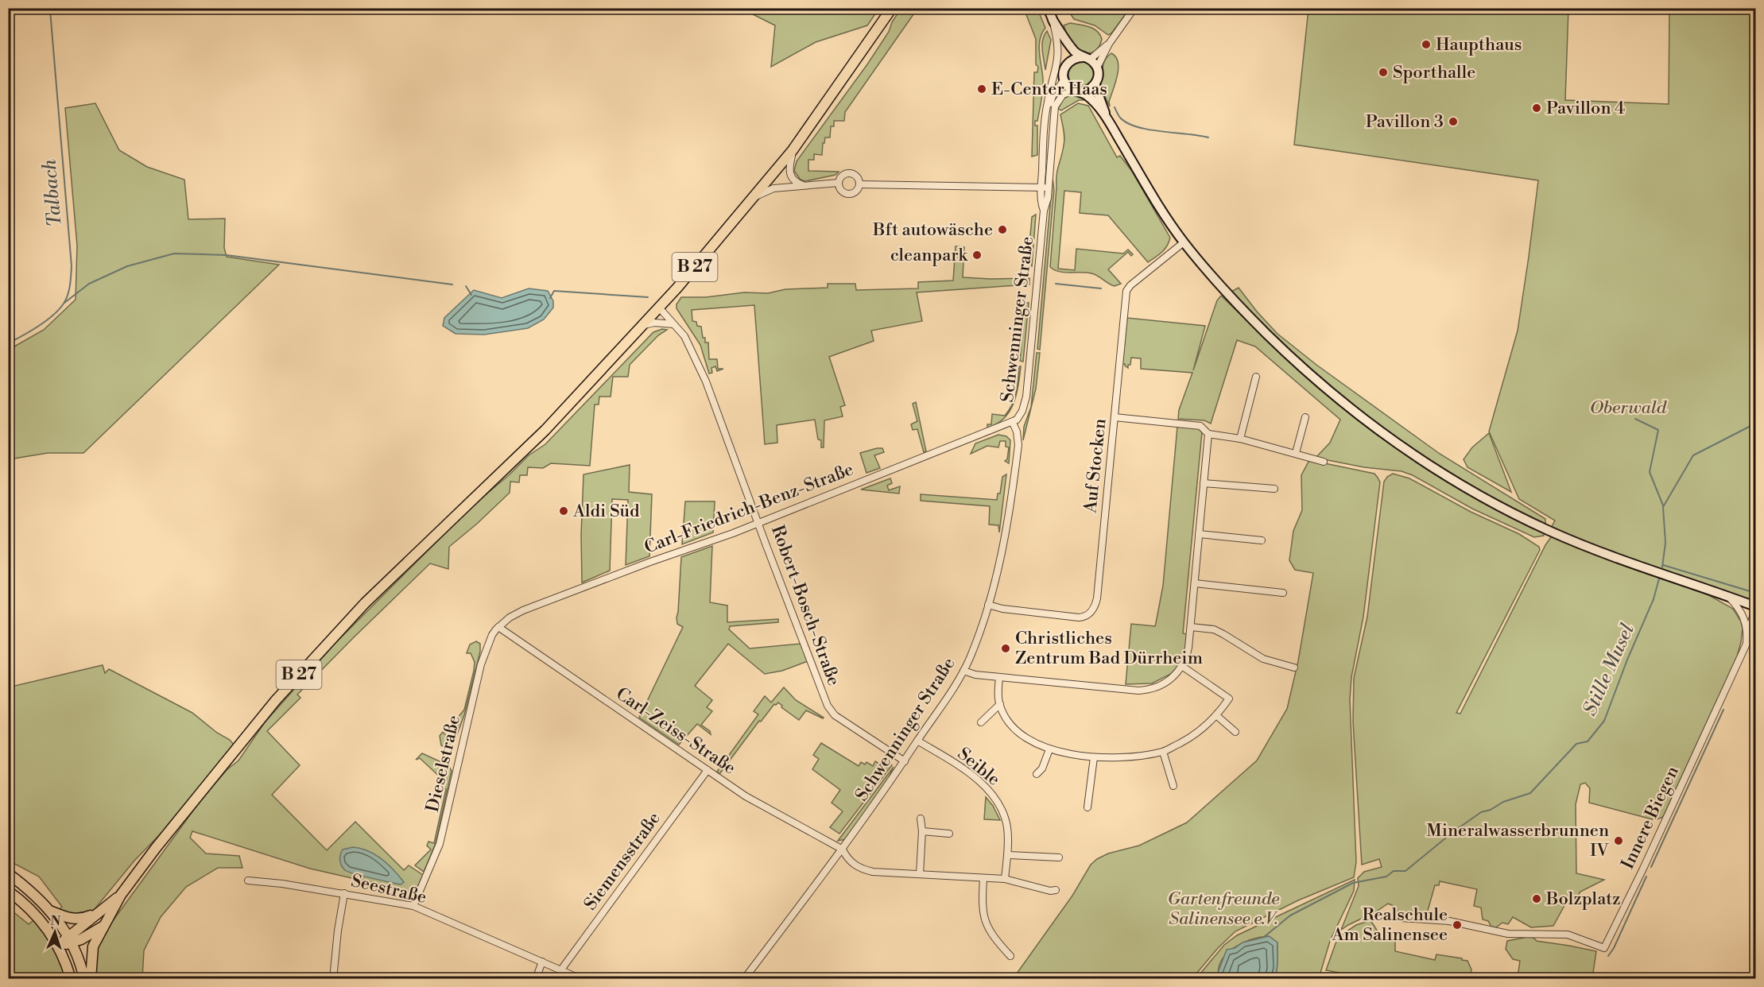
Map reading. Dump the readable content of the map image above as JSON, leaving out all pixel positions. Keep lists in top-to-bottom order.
{
  "streets": {
    "main road": ["B 27"],
    "street": [
      "Schwenninger Straße",
      "Auf Stocken",
      "Carl-Friedrich-Benz-Straße",
      "Robert-Bosch-Straße",
      "Carl-Zeiss-Straße",
      "Dieselstraße",
      "Seible",
      "Innere Biegen",
      "Siemensstraße",
      "Seestraße"
    ]
  },
  "crossings": [
    ["B 27", "Robert-Bosch-Straße"],
    ["Schwenninger Straße", "Auf Stocken"],
    ["Schwenninger Straße", "Carl-Friedrich-Benz-Straße"],
    ["Schwenninger Straße", "Robert-Bosch-Straße"],
    ["Schwenninger Straße", "Carl-Zeiss-Straße"],
    ["Schwenninger Straße", "Seible"],
    ["Carl-Friedrich-Benz-Straße", "Robert-Bosch-Straße"],
    ["Carl-Friedrich-Benz-Straße", "Carl-Zeiss-Straße"],
    ["Carl-Friedrich-Benz-Straße", "Dieselstraße"],
    ["Carl-Zeiss-Straße", "Dieselstraße"],
    ["Carl-Zeiss-Straße", "Siemensstraße"],
    ["Dieselstraße", "Seestraße"],
    ["Siemensstraße", "Seestraße"]
  ],
  "water": ["Talbach", "Stille Musel"],
  "parks": ["Oberwald", "Gartenfreunde Salinensee e.V."],
  "places": [
    "Haupthaus",
    "Sporthalle",
    "E-Center Haas",
    "Pavillon 4",
    "Pavillon 3",
    "Bft autowäsche",
    "cleanpark",
    "Aldi Süd",
    "Christliches Zentrum Bad Dürrheim",
    "Mineralwasserbrunnen IV",
    "Bolzplatz",
    "Realschule Am Salinensee"
  ],
  "north": "top"
}
